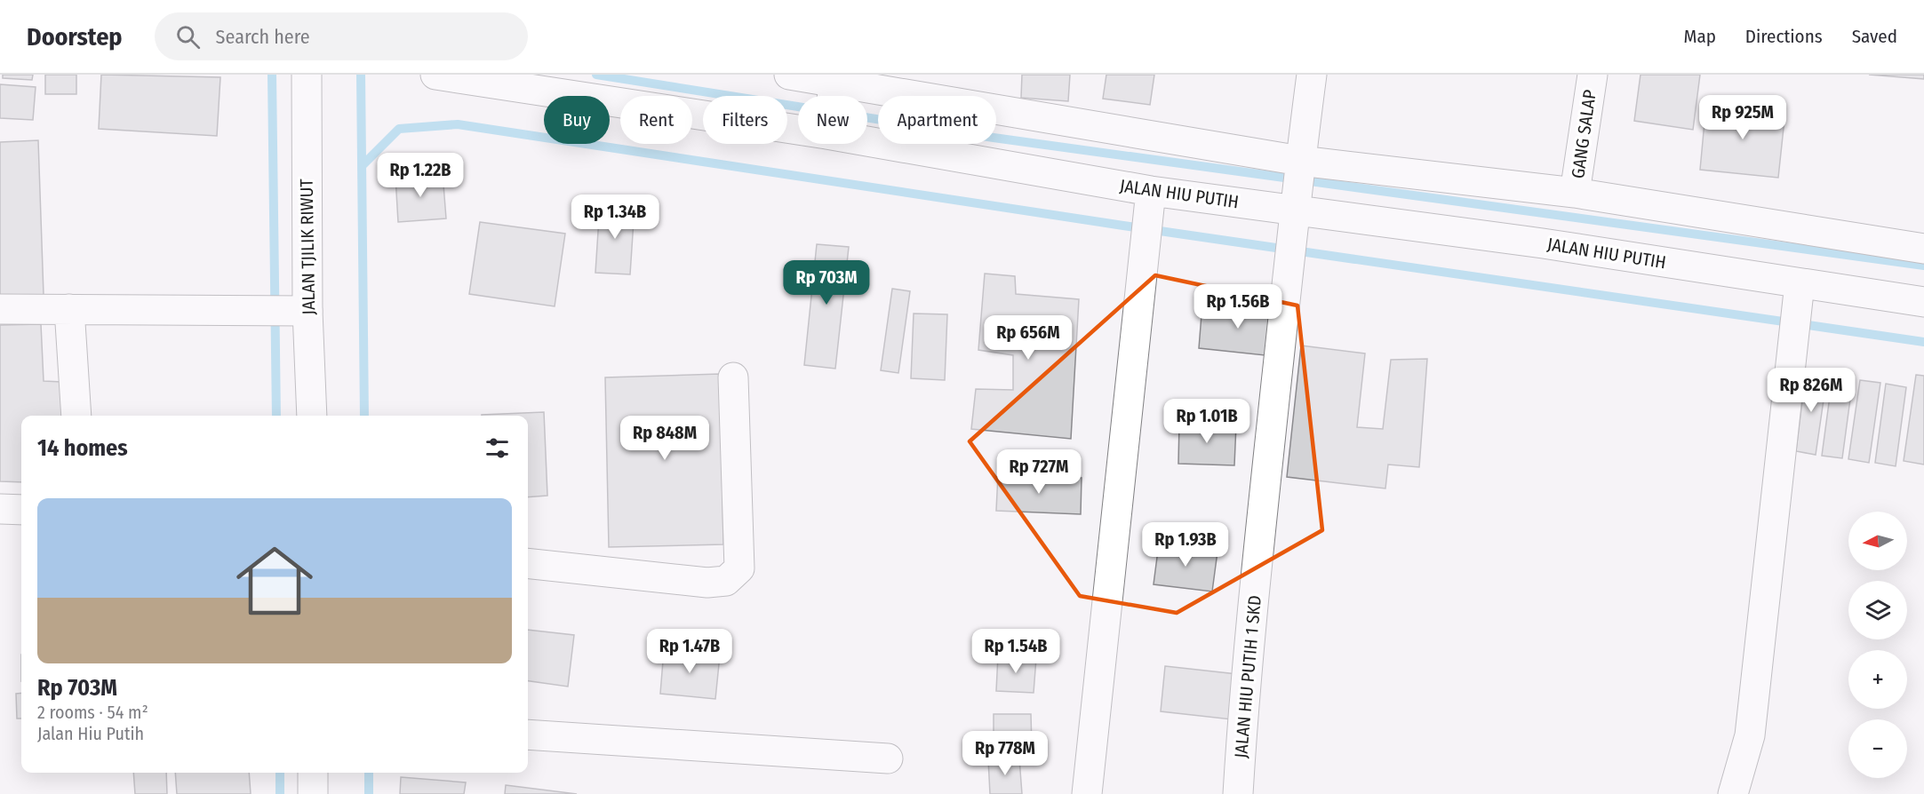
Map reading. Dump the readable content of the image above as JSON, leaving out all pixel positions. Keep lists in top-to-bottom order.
{
  "streets": {
    "main road": [
      "GANG SALAP",
      "JALAN HIU PUTIH",
      "JALAN TJILIK RIWUT",
      "JALAN HIU PUTIH 1 SKD"
    ]
  },
  "crossings": [
    ["JALAN HIU PUTIH", "JALAN HIU PUTIH 1 SKD"]
  ],
  "north": "left",
  "page": {
    "header": "Doorstep",
    "search": "Search here",
    "nav": ["Map", "Directions", "Saved"],
    "price": [
      "Rp 925M",
      "Rp 1.22B",
      "Rp 1.34B",
      "Rp 703M",
      "Rp 1.56B",
      "Rp 656M",
      "Rp 826M",
      "Rp 1.01B",
      "Rp 848M",
      "Rp 727M",
      "Rp 1.93B",
      "Rp 1.47B",
      "Rp 1.54B",
      "Rp 778M"
    ],
    "chip": [
      "Buy",
      "Rent",
      "Filters",
      "New",
      "Apartment"
    ],
    "heading": "14 homes",
    "list": [
      {
        "name": "Rp 703M",
        "note": "2 rooms · 54 m² · Jalan Hiu Putih"
      }
    ],
    "map_buttons": ["+", "−"]
  }
}
